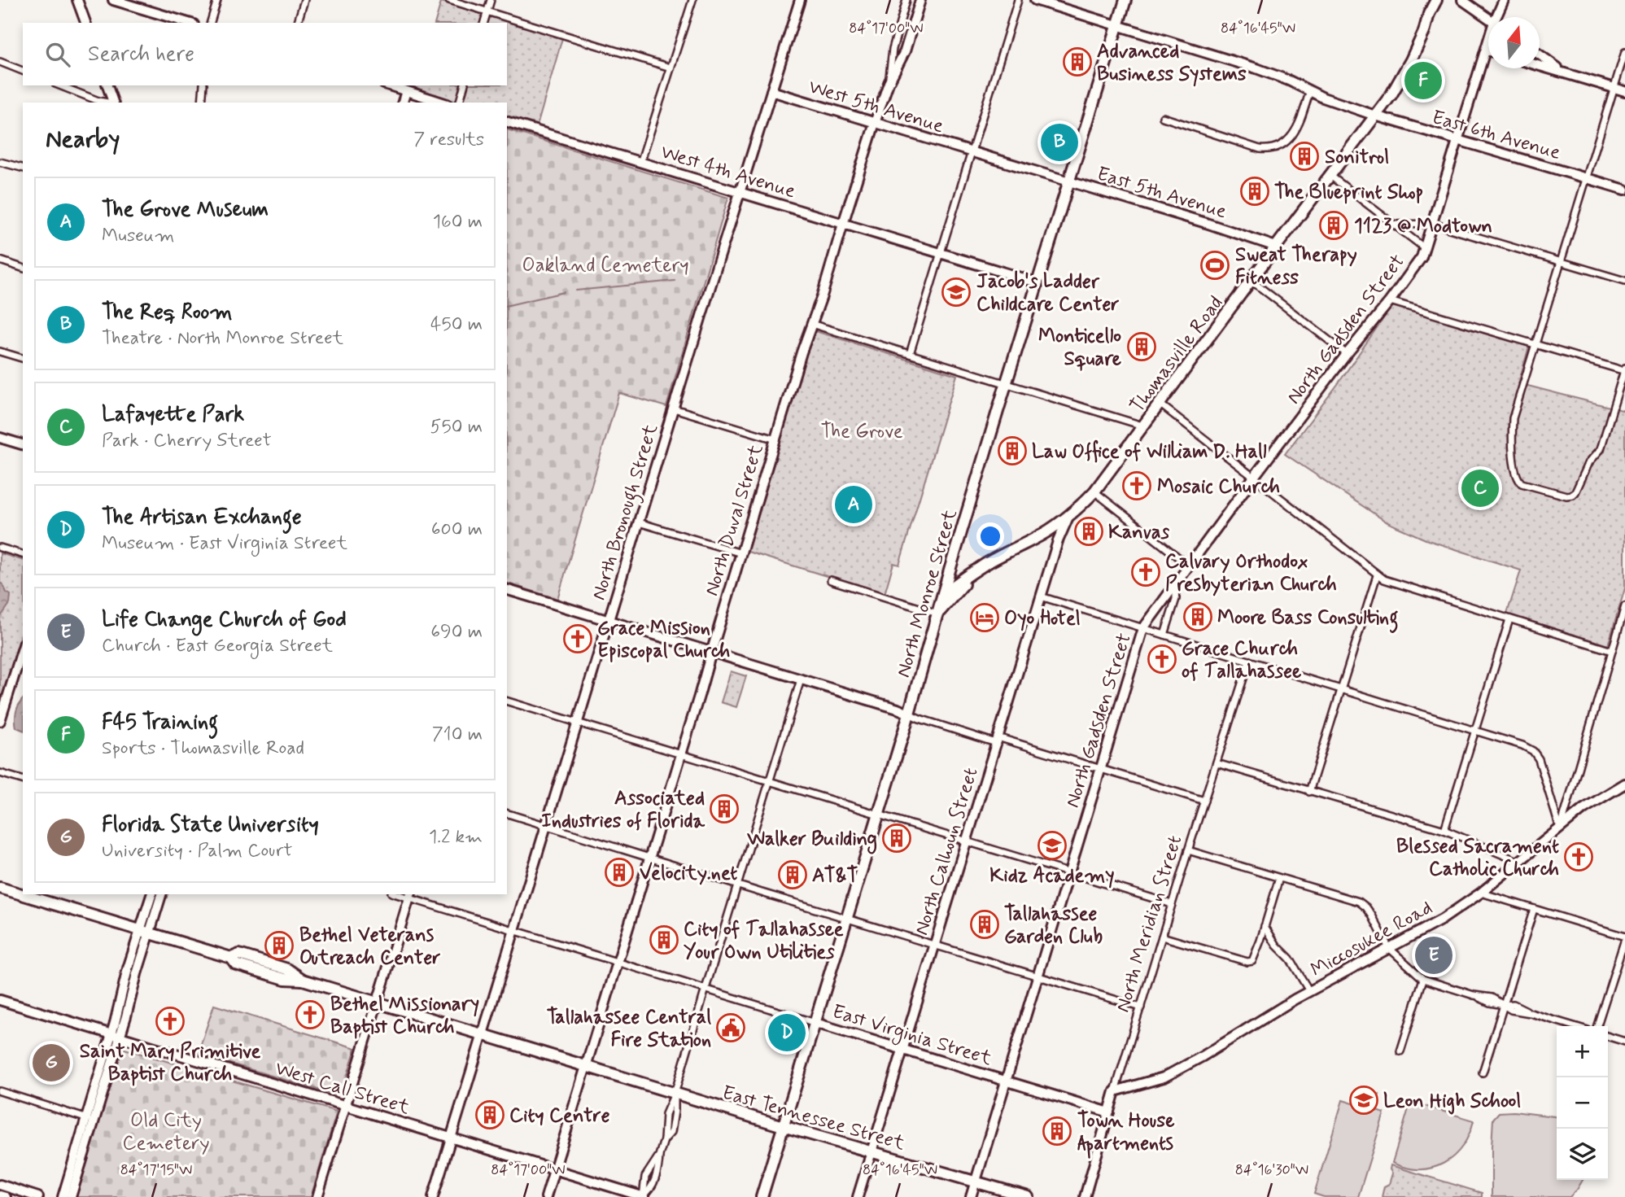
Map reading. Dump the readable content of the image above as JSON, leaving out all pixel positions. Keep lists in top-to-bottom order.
{
  "streets": {
    "main road": ["Thomasville Road", "North Monroe Street", "East Tennessee Street"],
    "street": [
      "West 5th Avenue",
      "East 6th Avenue",
      "West 4th Avenue",
      "East 5th Avenue",
      "North Gadsden Street",
      "North Bronough Street",
      "North Duval Street",
      "North Calhoun Street",
      "North Meridian Street",
      "Miccosukee Road",
      "East Virginia Street",
      "West Call Street"
    ]
  },
  "crossings": [
    ["West 5th Avenue", "East 5th Avenue"],
    ["West 5th Avenue", "North Bronough Street"],
    ["West 5th Avenue", "North Duval Street"],
    ["East 6th Avenue", "North Gadsden Street"],
    ["East 6th Avenue", "Thomasville Road"],
    ["East 6th Avenue", "North Monroe Street"],
    ["West 4th Avenue", "North Bronough Street"],
    ["West 4th Avenue", "North Duval Street"],
    ["West 4th Avenue", "North Monroe Street"],
    ["East 5th Avenue", "Thomasville Road"],
    ["East 5th Avenue", "North Monroe Street"],
    ["North Gadsden Street", "East Virginia Street"],
    ["North Gadsden Street", "East Tennessee Street"],
    ["Thomasville Road", "North Monroe Street"],
    ["Thomasville Road", "North Calhoun Street"],
    ["North Bronough Street", "East Virginia Street"],
    ["North Bronough Street", "West Call Street"],
    ["North Bronough Street", "East Tennessee Street"],
    ["North Duval Street", "East Virginia Street"],
    ["North Duval Street", "West Call Street"],
    ["North Duval Street", "East Tennessee Street"],
    ["North Monroe Street", "East Virginia Street"],
    ["North Monroe Street", "East Tennessee Street"],
    ["North Calhoun Street", "East Virginia Street"],
    ["North Calhoun Street", "East Tennessee Street"],
    ["North Meridian Street", "Miccosukee Road"],
    ["North Meridian Street", "East Virginia Street"]
  ],
  "parks": ["Oakland Cemetery", "The Grove", "Old City Cemetery"],
  "places": {
    "building": [
      "Advanced Business Systems",
      "Sonitrol",
      "The Blueprint Shop",
      "1123 @ Modtown",
      "Monticello Square",
      "Law Office of William D. Hall",
      "Kanvas",
      "Moore Bass Consulting",
      "Associated Industries of Florida",
      "Walker Building",
      "Velocity.net",
      "AT&T",
      "Tallahassee Garden Club",
      "City of Tallahassee Your Own Utilities",
      "Bethel Veterans Outreach Center",
      "City Centre",
      "Town House Apartments"
    ],
    "sports": ["Sweat Therapy Fitness"],
    "school or university": ["Jacob's Ladder Childcare Center", "Kidz Academy", "Leon High School"],
    "church": [
      "Mosaic Church",
      "Calvary Orthodox Presbyterian Church",
      "Grace Mission Episcopal Church",
      "Grace Church of Tallahassee",
      "Blessed Sacrament Catholic Church",
      "Bethel Missionary Baptist Church",
      "Saint Mary Primitive Baptist Church"
    ],
    "hotel": ["Oyo Hotel"],
    "public building": ["Tallahassee Central Fire Station"]
  },
  "north": "top",
  "page": {
    "search": "Search here",
    "pins": [
      "F",
      "B",
      "C",
      "A",
      "E",
      "D",
      "G"
    ],
    "heading": ["Nearby", "7 results"],
    "list": [
      {
        "mark": "A",
        "name": "The Grove Museum",
        "note": "Museum",
        "value": "160 m"
      },
      {
        "mark": "B",
        "name": "The Req Room",
        "note": "Theatre · North Monroe Street",
        "value": "450 m"
      },
      {
        "mark": "C",
        "name": "Lafayette Park",
        "note": "Park · Cherry Street",
        "value": "550 m"
      },
      {
        "mark": "D",
        "name": "The Artisan Exchange",
        "note": "Museum · East Virginia Street",
        "value": "600 m"
      },
      {
        "mark": "E",
        "name": "Life Change Church of God",
        "note": "Church · East Georgia Street",
        "value": "690 m"
      },
      {
        "mark": "F",
        "name": "F45 Training",
        "note": "Sports · Thomasville Road",
        "value": "710 m"
      },
      {
        "mark": "G",
        "name": "Florida State University",
        "note": "University · Palm Court",
        "value": "1.2 km"
      }
    ],
    "map_buttons": ["+", "−"]
  },
  "coordinates": [
    "84°17'00\"W",
    "84°16'45\"W",
    "84°17'15\"W",
    "84°16'30\"W"
  ]
}
